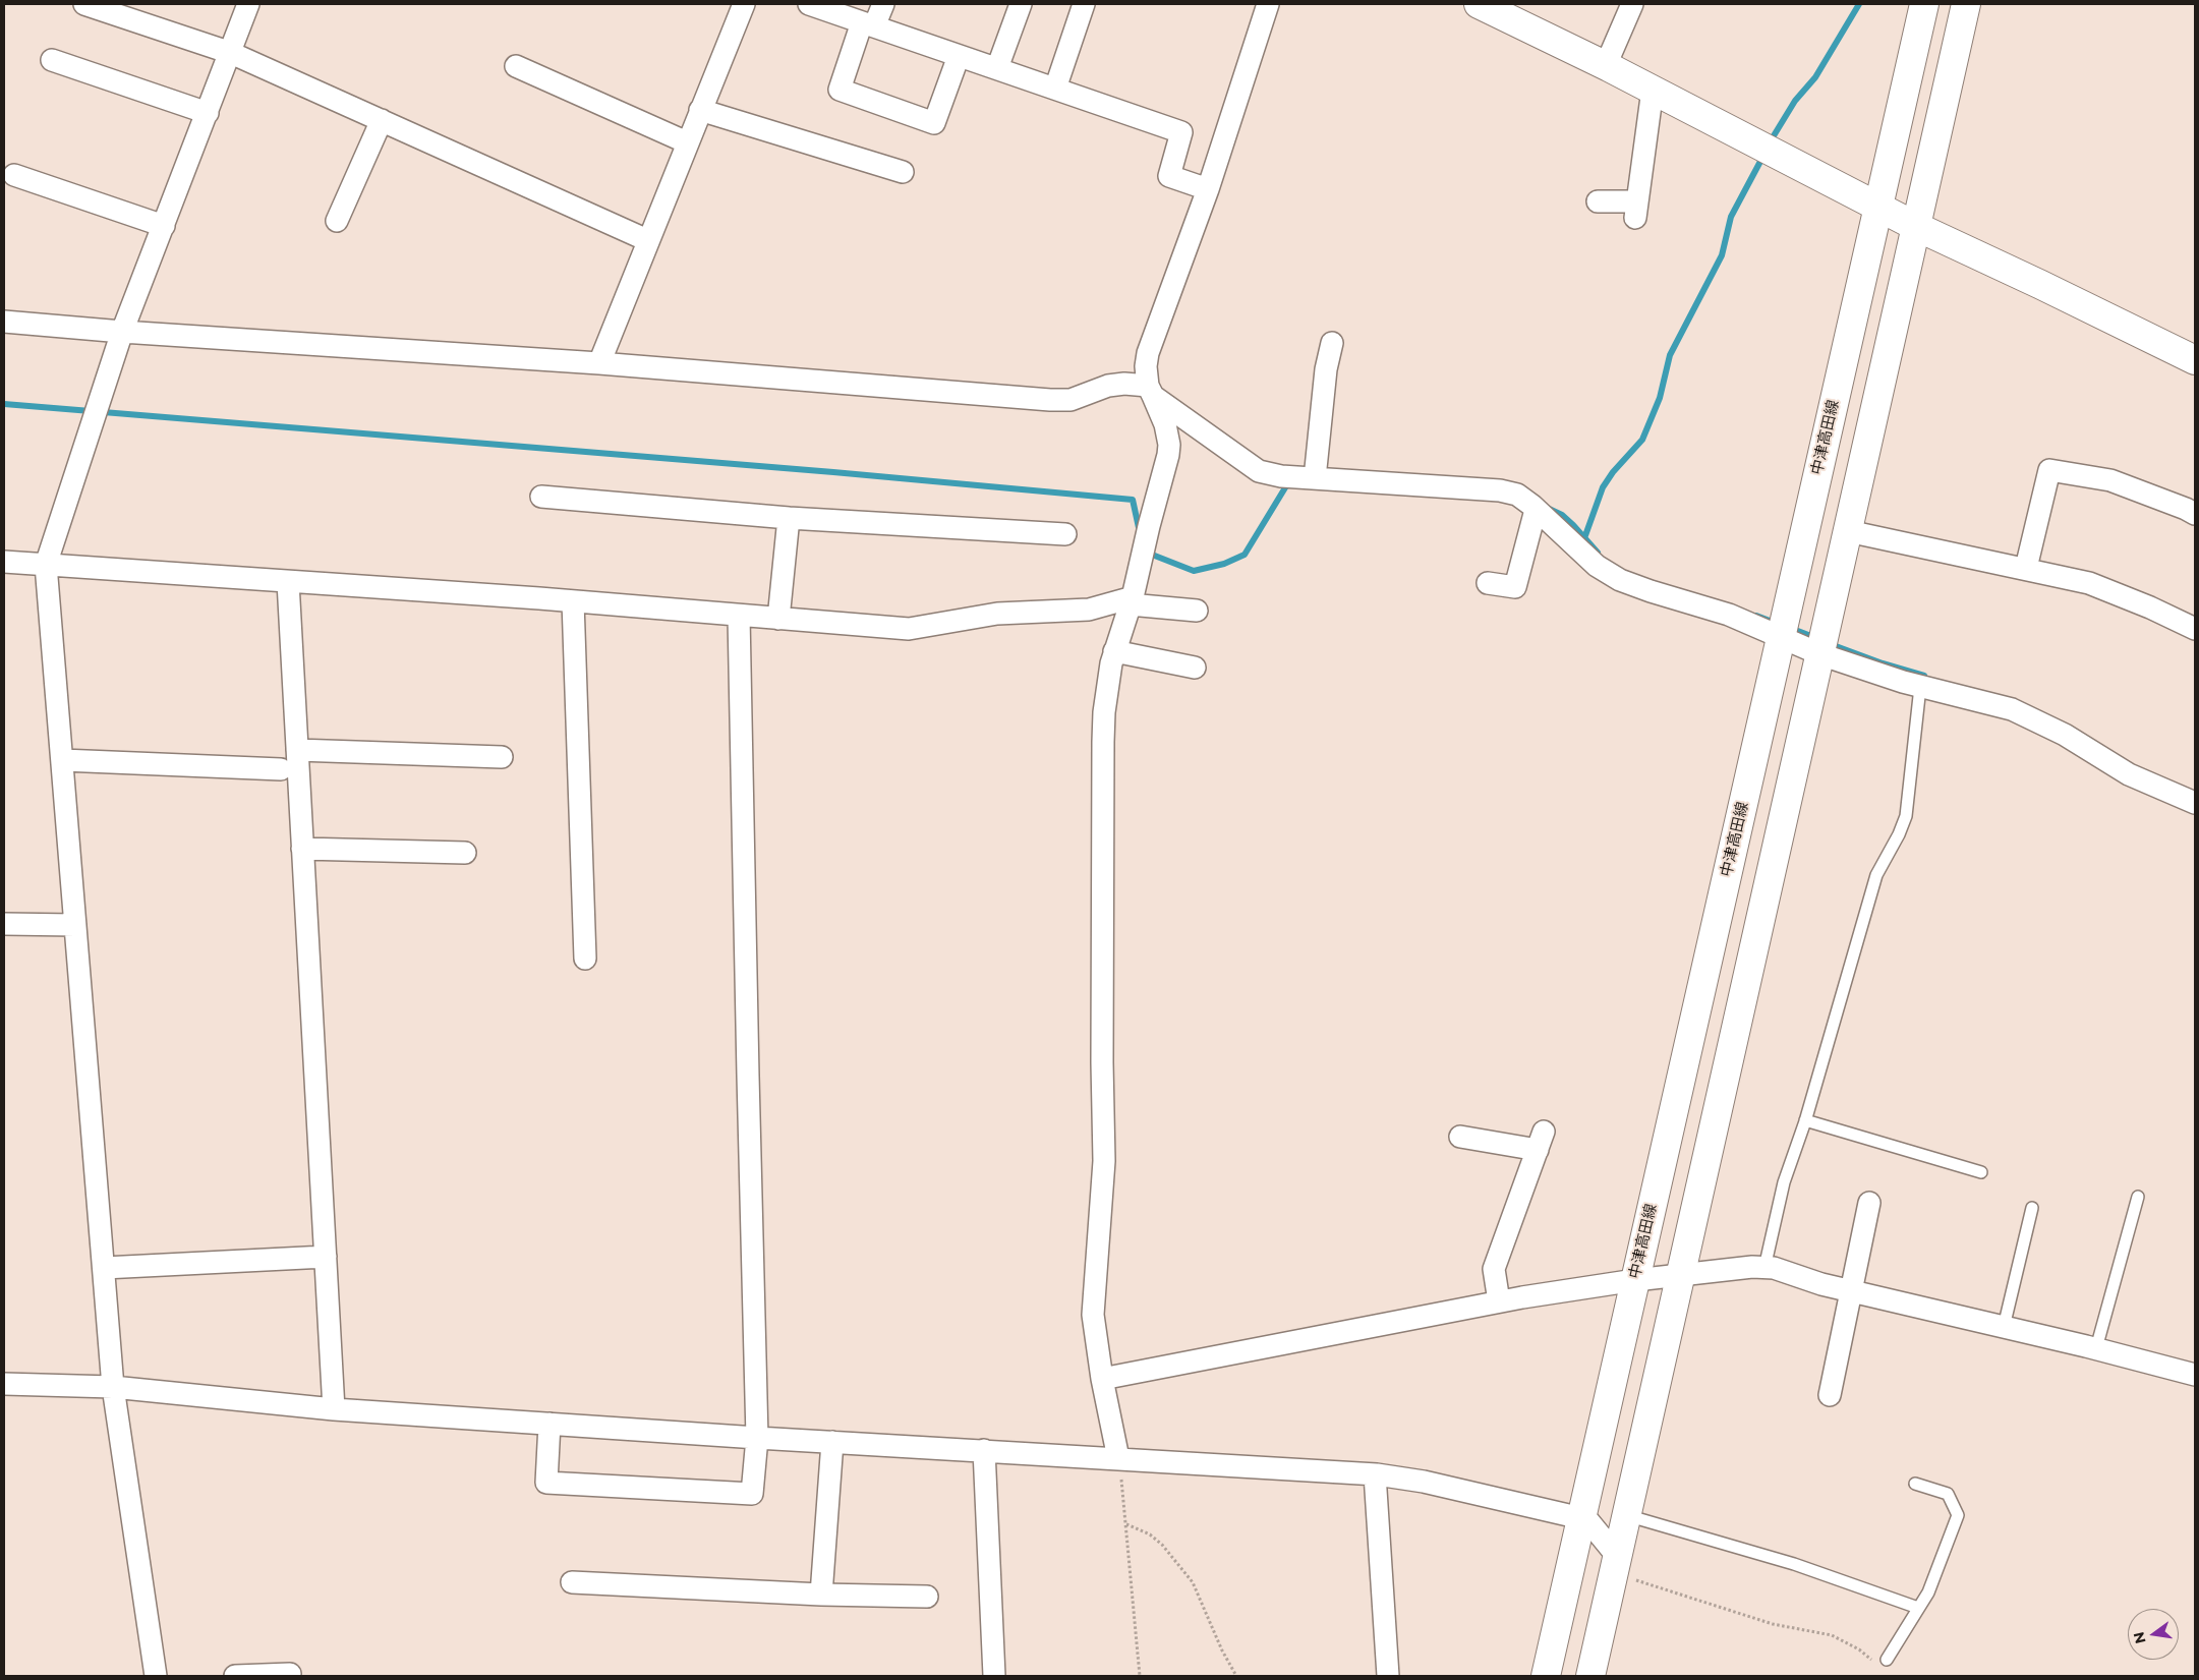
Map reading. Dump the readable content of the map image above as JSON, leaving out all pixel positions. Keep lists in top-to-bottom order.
{
  "streets": {
    "main road": ["中津高田線"]
  },
  "north": "left"
}
